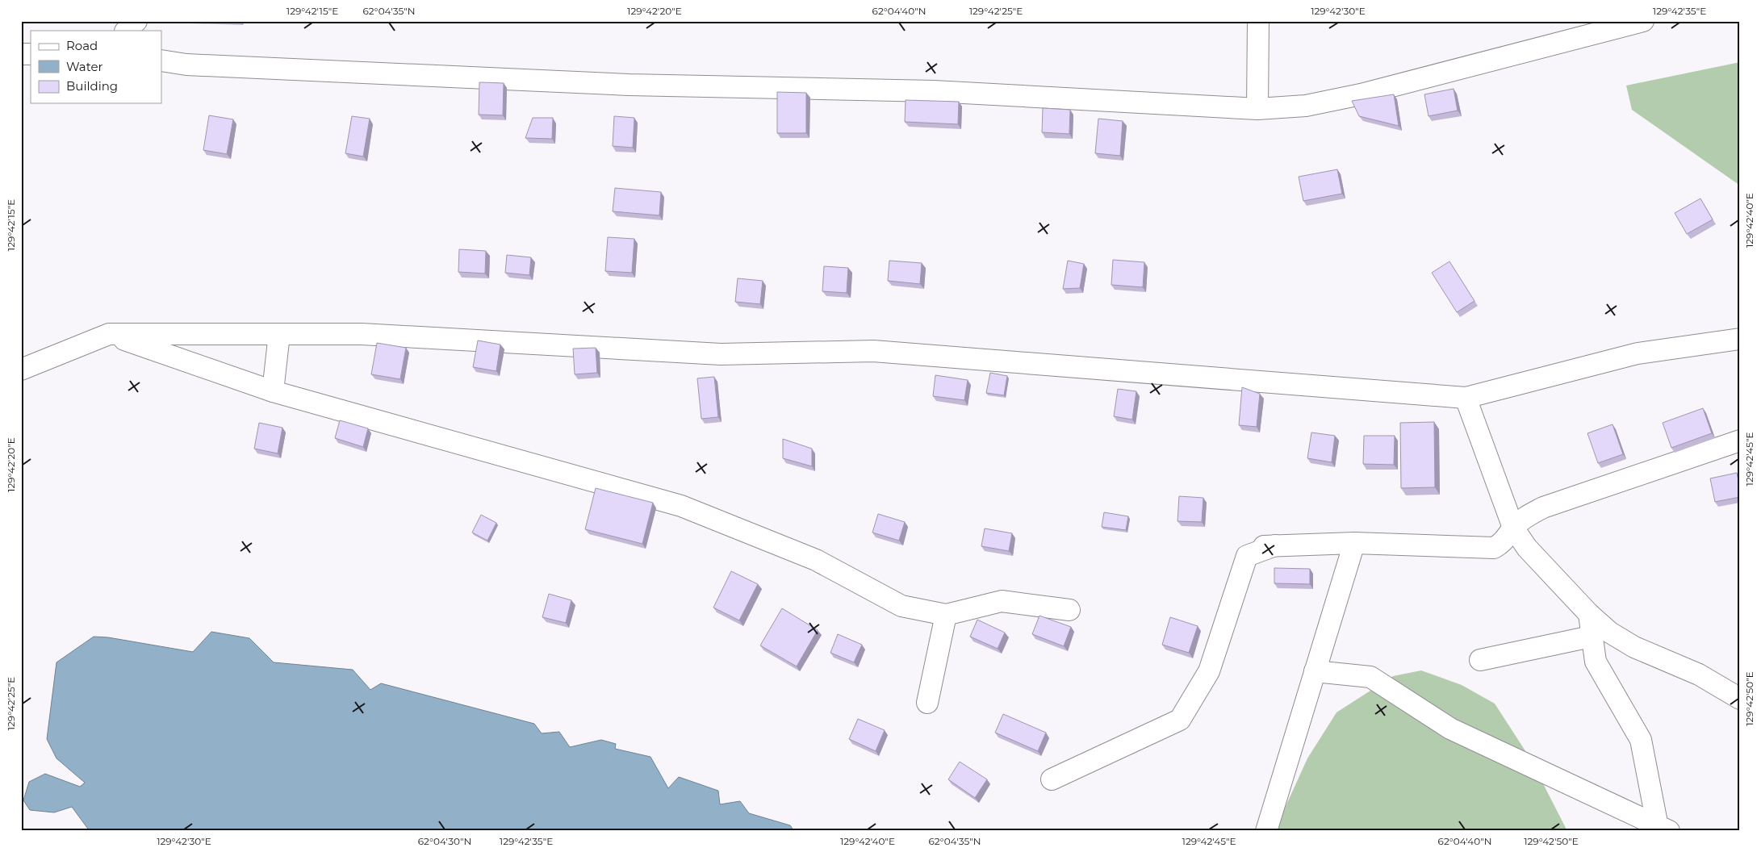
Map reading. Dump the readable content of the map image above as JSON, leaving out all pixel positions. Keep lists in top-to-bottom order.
{
  "legend": ["Road", "Water", "Building"],
  "coordinates": [
    "129°42'15\"E",
    "62°04'35\"N",
    "129°42'20\"E",
    "62°04'40\"N",
    "129°42'25\"E",
    "129°42'30\"E",
    "129°42'35\"E",
    "129°42'40\"E",
    "129°42'45\"E",
    "129°42'50\"E",
    "62°04'30\"N"
  ]
}
